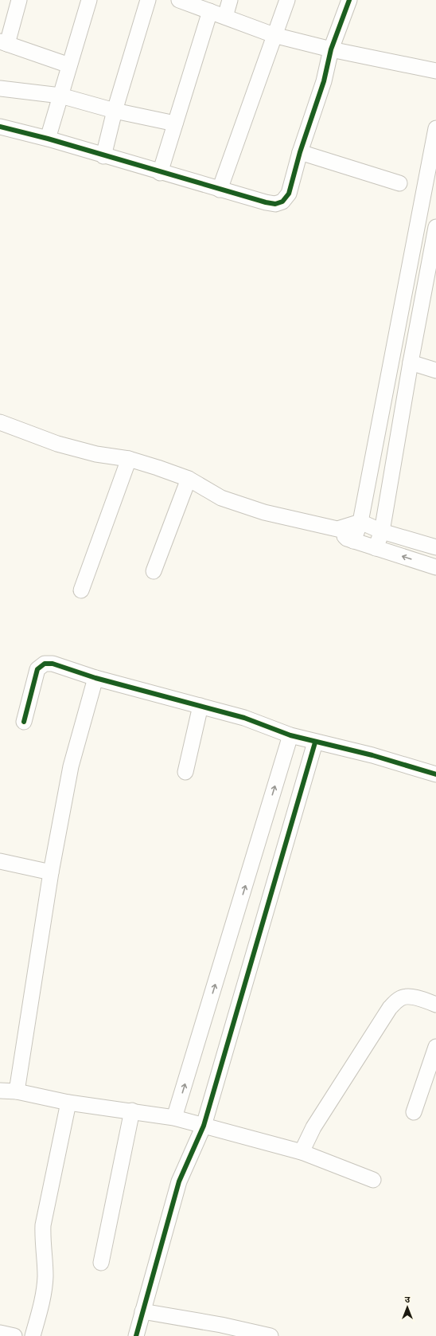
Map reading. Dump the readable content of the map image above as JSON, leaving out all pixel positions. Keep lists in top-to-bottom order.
{
  "north": "top"
}
